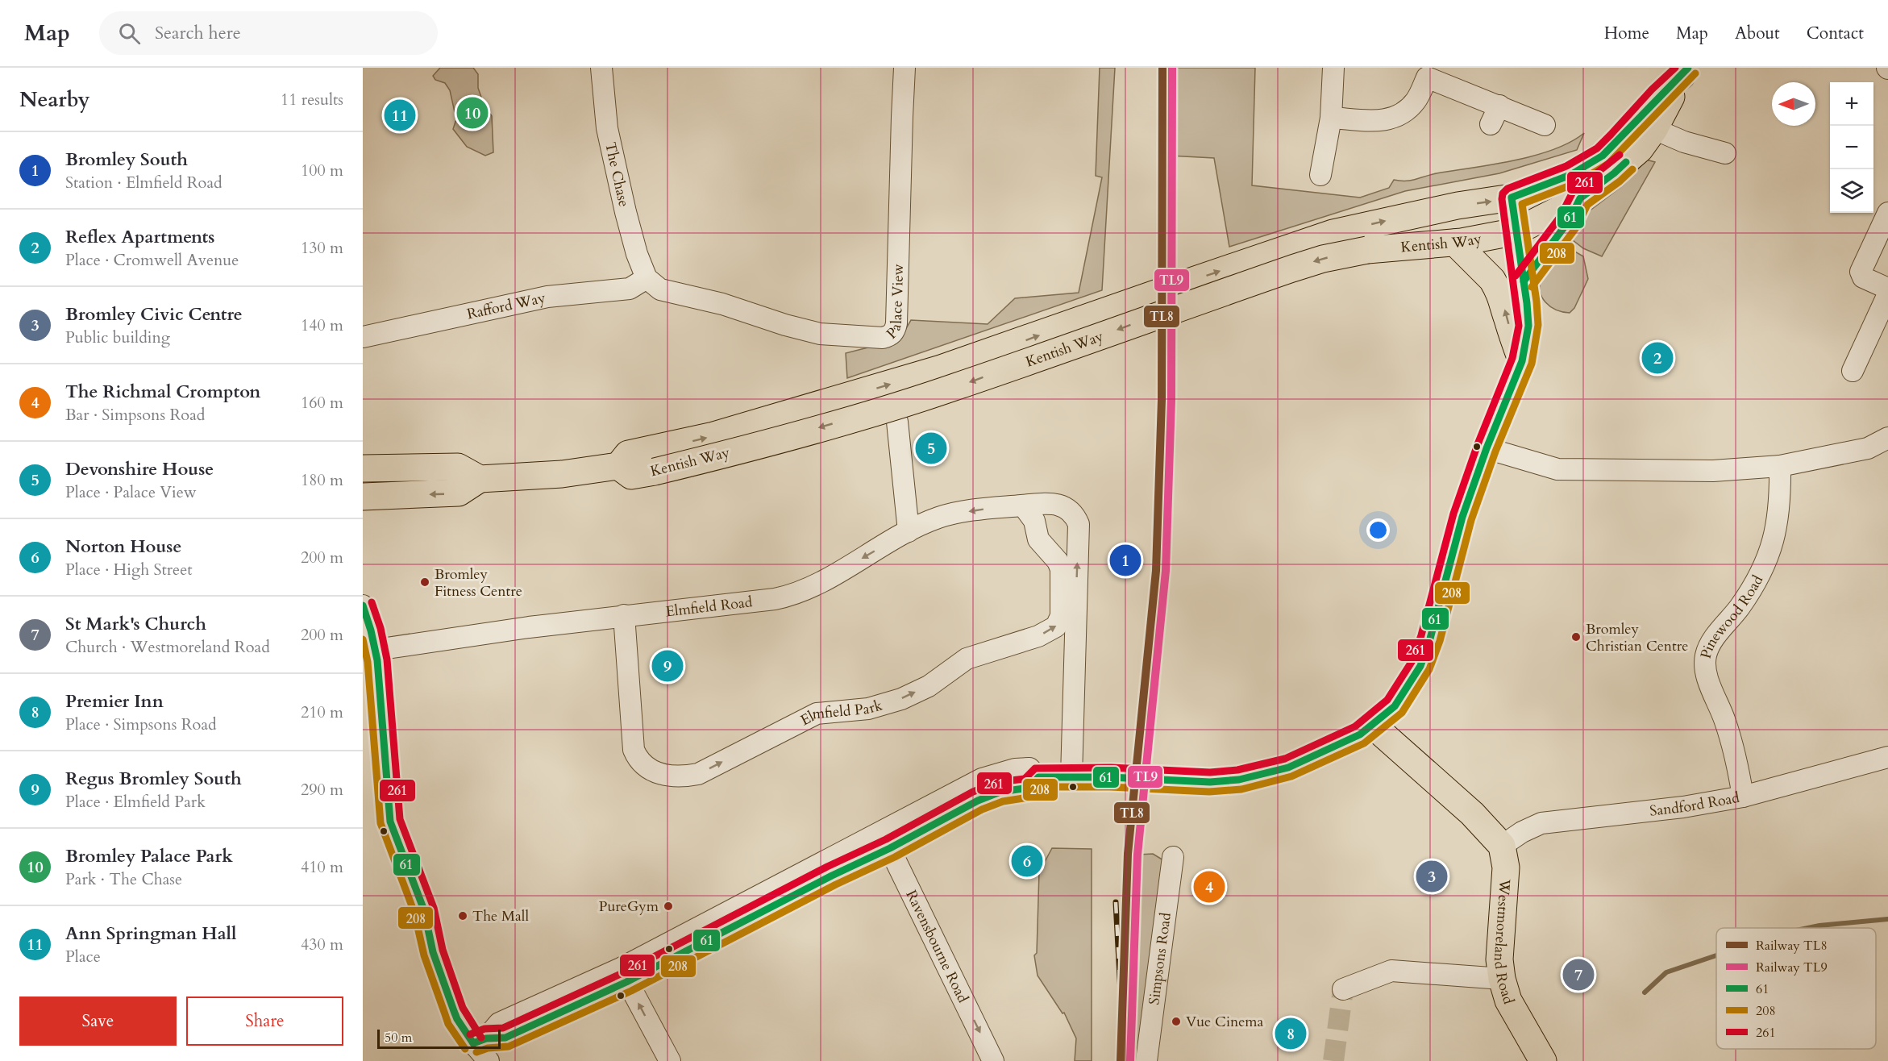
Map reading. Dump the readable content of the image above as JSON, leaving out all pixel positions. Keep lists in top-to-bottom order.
{
  "streets": {
    "main road": ["Kentish Way", "Westmoreland Road"],
    "street": [
      "The Chase",
      "Palace View",
      "Rafford Way",
      "Elmfield Road",
      "Pinewood Road",
      "Elmfield Park",
      "Sandford Road",
      "Ravensbourne Road",
      "Simpsons Road"
    ]
  },
  "crossings": [
    ["The Chase", "Palace View"],
    ["The Chase", "Rafford Way"],
    ["Palace View", "Rafford Way"],
    ["Elmfield Road", "Elmfield Park"],
    ["Pinewood Road", "Sandford Road"],
    ["Sandford Road", "Westmoreland Road"]
  ],
  "one_way": ["Ravensbourne Road"],
  "places": [
    "Bromley Fitness Centre",
    "Bromley Christian Centre",
    "PureGym",
    "The Mall",
    "Vue Cinema"
  ],
  "lines": [
    "rail line TL8",
    "rail line TL9",
    "transit line 61",
    "transit line 261",
    "transit line 208"
  ],
  "legend": [
    "Railway TL8",
    "Railway TL9",
    "61",
    "208",
    "261"
  ],
  "scale_bar": "50 m",
  "north": "left",
  "page": {
    "header": "Map",
    "search": "Search here",
    "nav": [
      "Home",
      "Map",
      "About",
      "Contact"
    ],
    "heading": ["Nearby", "11 results"],
    "map_buttons": ["+", "−"],
    "pins": [
      "10",
      "11",
      "2",
      "5",
      "1",
      "9",
      "6",
      "3",
      "4",
      "7",
      "8"
    ],
    "list": [
      {
        "mark": "1",
        "name": "Bromley South",
        "note": "Station · Elmfield Road",
        "value": "100 m"
      },
      {
        "mark": "2",
        "name": "Reflex Apartments",
        "note": "Place · Cromwell Avenue",
        "value": "130 m"
      },
      {
        "mark": "3",
        "name": "Bromley Civic Centre",
        "note": "Public building",
        "value": "140 m"
      },
      {
        "mark": "4",
        "name": "The Richmal Crompton",
        "note": "Bar · Simpsons Road",
        "value": "160 m"
      },
      {
        "mark": "5",
        "name": "Devonshire House",
        "note": "Place · Palace View",
        "value": "180 m"
      },
      {
        "mark": "6",
        "name": "Norton House",
        "note": "Place · High Street",
        "value": "200 m"
      },
      {
        "mark": "7",
        "name": "St Mark's Church",
        "note": "Church · Westmoreland Road",
        "value": "200 m"
      },
      {
        "mark": "8",
        "name": "Premier Inn",
        "note": "Place · Simpsons Road",
        "value": "210 m"
      },
      {
        "mark": "9",
        "name": "Regus Bromley South",
        "note": "Place · Elmfield Park",
        "value": "290 m"
      },
      {
        "mark": "10",
        "name": "Bromley Palace Park",
        "note": "Park · The Chase",
        "value": "410 m"
      },
      {
        "mark": "11",
        "name": "Ann Springman Hall",
        "note": "Place",
        "value": "430 m"
      }
    ],
    "buttons": ["Save", "Share"],
    "scale": "50 m"
  }
}
